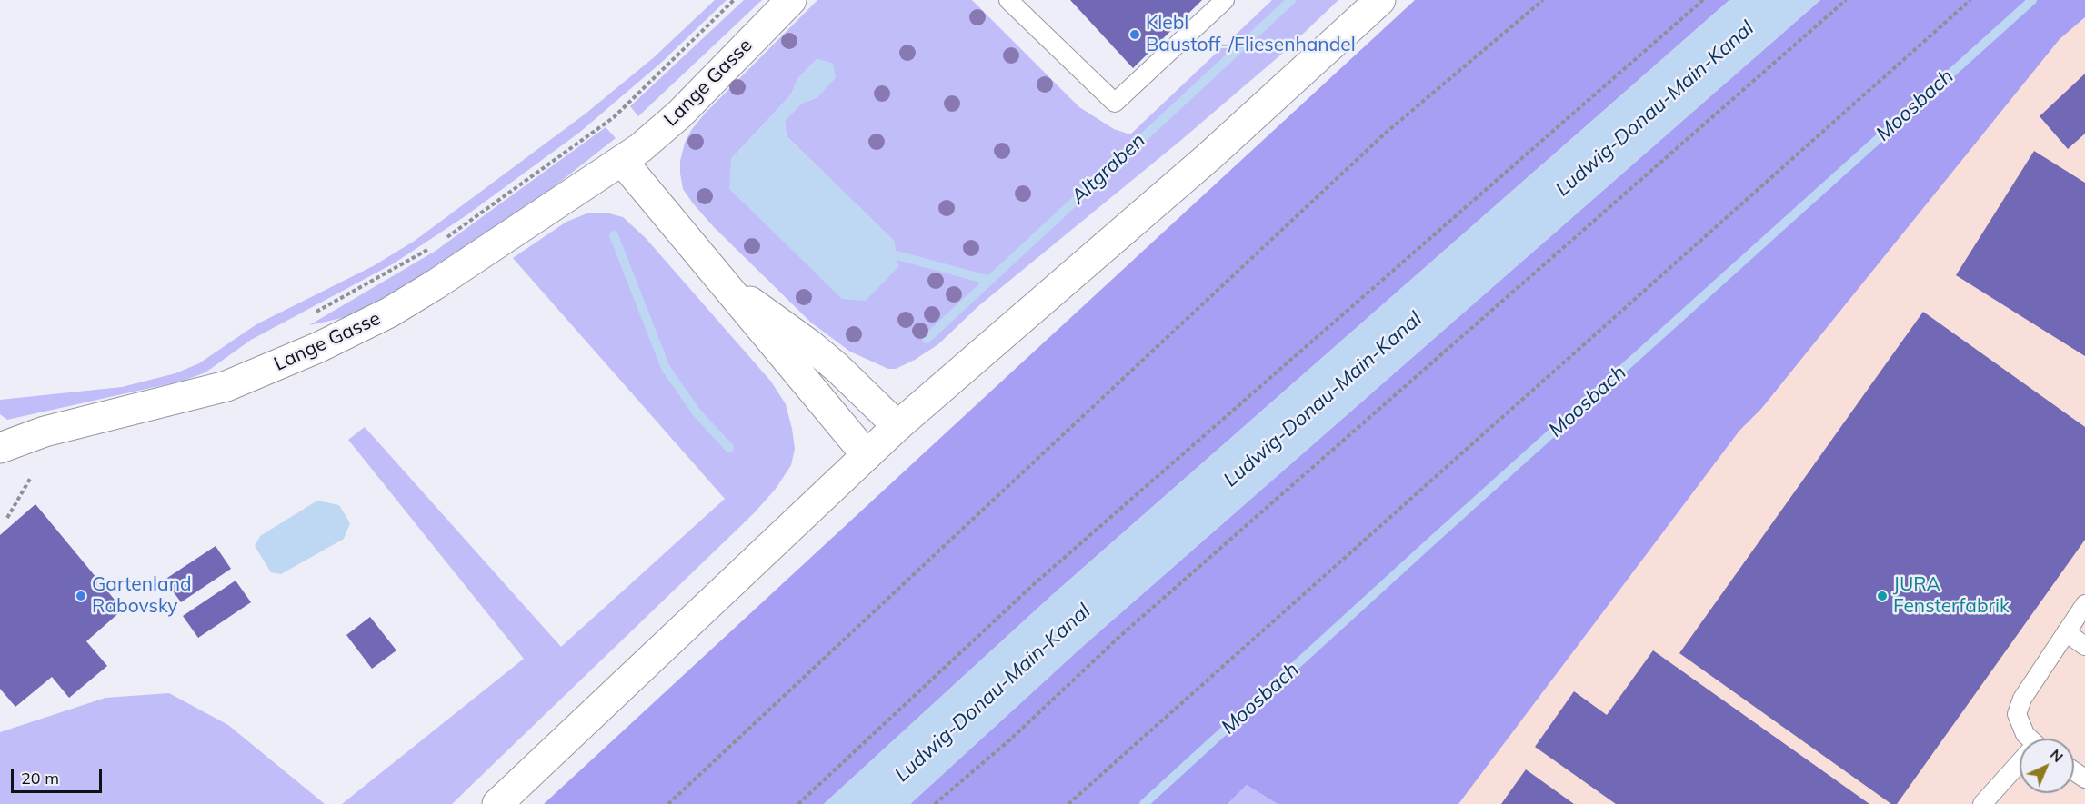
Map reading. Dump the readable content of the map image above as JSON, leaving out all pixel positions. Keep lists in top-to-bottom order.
{
  "streets": {
    "street": ["Lange Gasse"]
  },
  "water": ["Moosbach", "Ludwig-Donau-Main-Kanal", "Altgraben"],
  "places": ["Klebl Baustoff-/Fliesenhandel", "Gartenland Rabovsky", "JURA Fensterfabrik"],
  "scale_bar": "20 m",
  "north": "top right"
}
